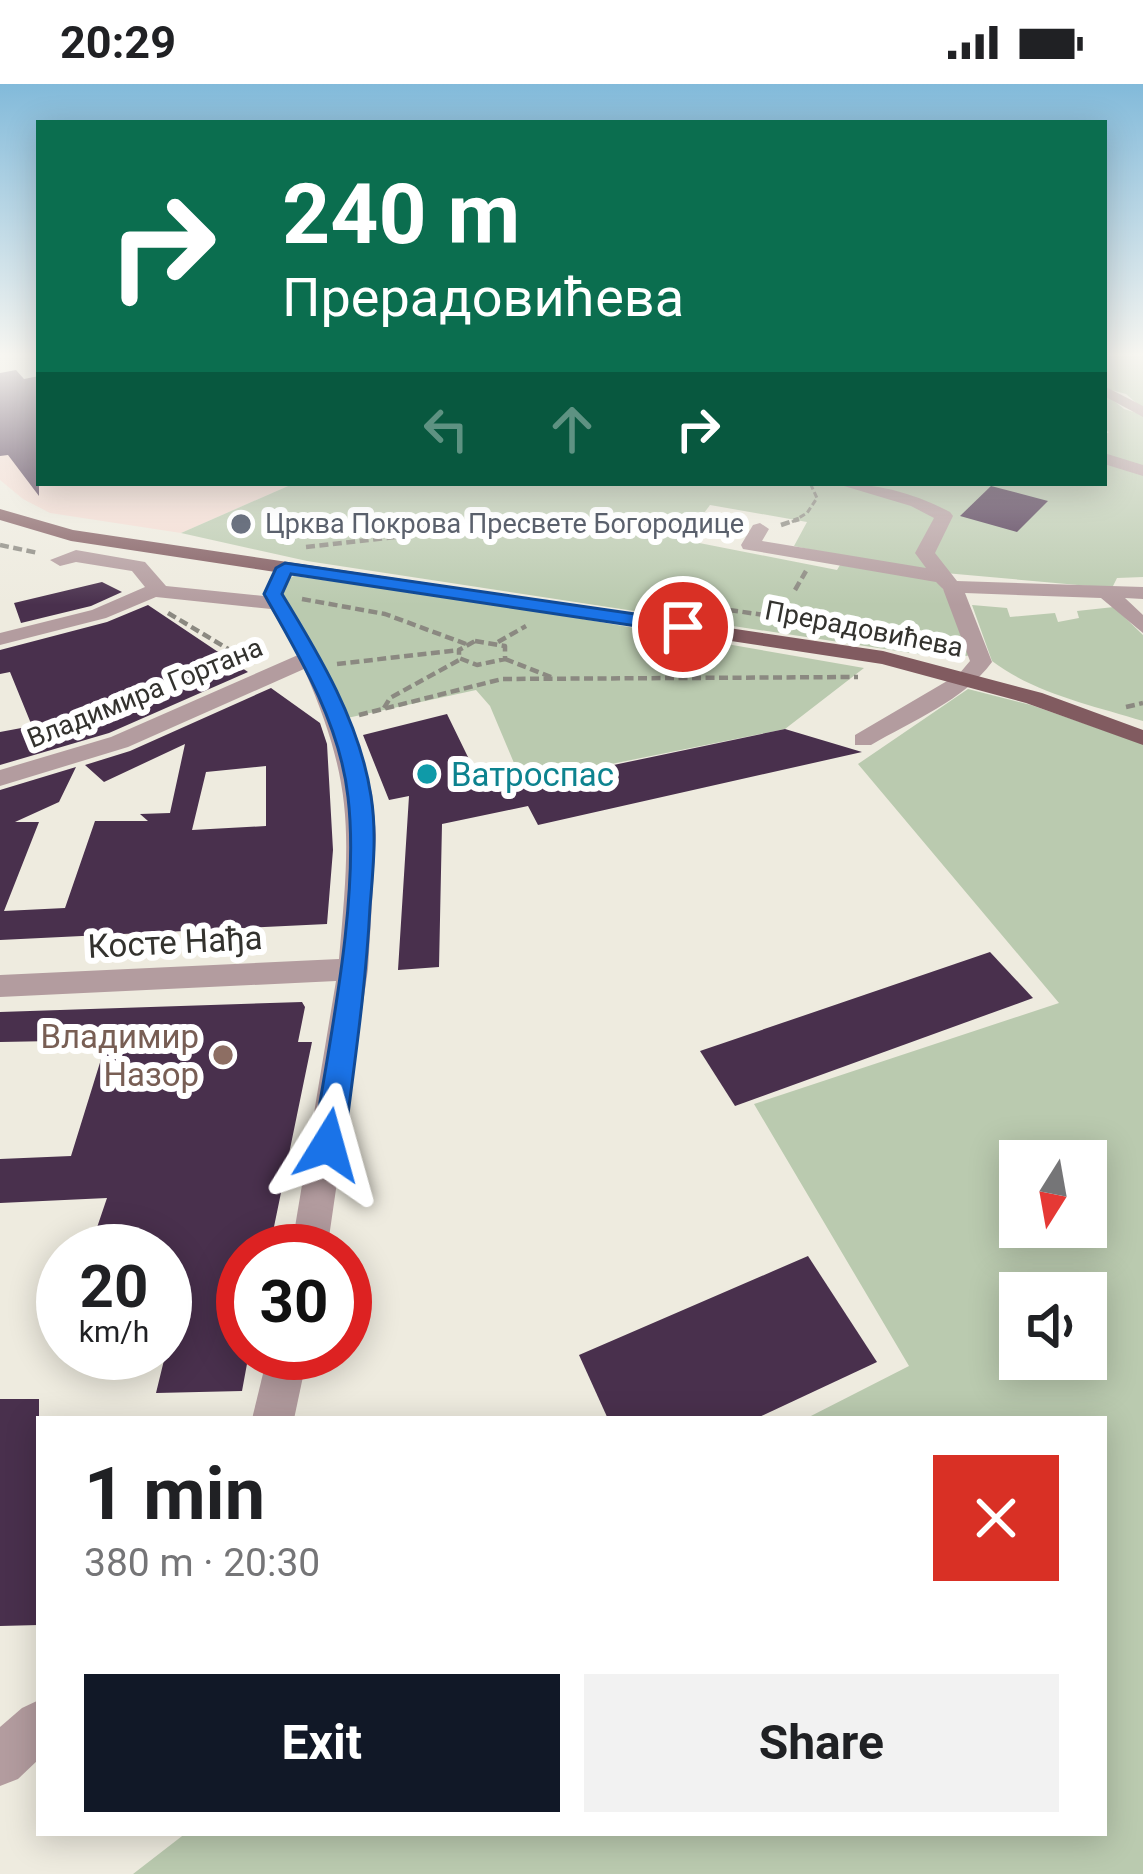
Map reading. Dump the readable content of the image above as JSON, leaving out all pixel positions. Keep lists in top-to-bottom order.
{
  "streets": {
    "main road": ["Прерадовићева"],
    "street": ["Владимира Гортана", "Косте Нађа"]
  },
  "places": ["Црква Покрова Пресвете Богородице", "Ватроспас", "Владимир Назор"],
  "north": "bottom",
  "page": {
    "status": "20:29",
    "turn": ["240 m", "Прерадовићева"],
    "speed": "20 km/h",
    "limit": "30",
    "heading": ["1 min", "380 m · 20:30"],
    "buttons": ["Exit", "Share"]
  }
}
